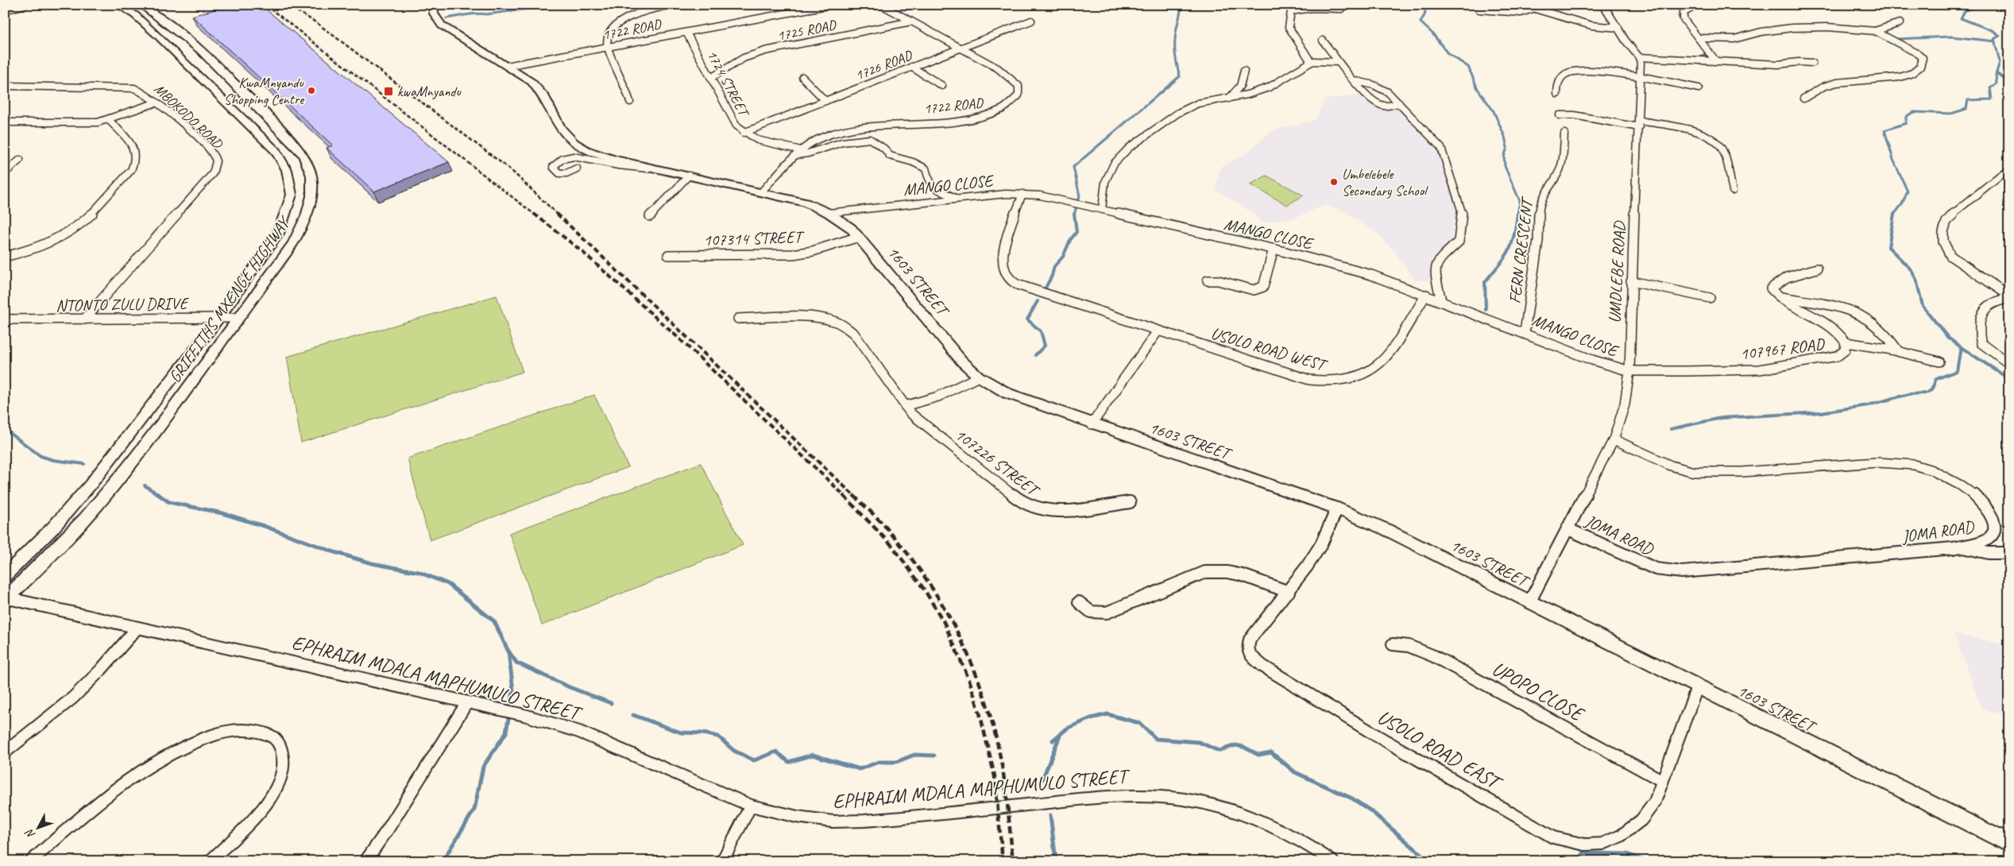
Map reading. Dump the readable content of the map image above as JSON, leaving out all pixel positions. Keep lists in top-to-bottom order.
{
  "streets": {
    "street": [
      "1722 ROAD",
      "1725 ROAD",
      "1726 ROAD",
      "1724 STREET",
      "MBOKODO ROAD",
      "MANGO CLOSE",
      "107314 STREET",
      "FERN CRESCENT",
      "UMDLEBE ROAD",
      "1603 STREET",
      "GRIFFITHS MXENGE HIGHWAY",
      "NTONTO ZULU DRIVE",
      "USOLO ROAD WEST",
      "107967 ROAD",
      "107226 STREET",
      "JOMA ROAD",
      "EPHRAIM MDALA MAPHUMULO STREET",
      "UPOPO CLOSE",
      "USOLO ROAD EAST"
    ]
  },
  "crossings": [
    ["1722 ROAD", "1725 ROAD"],
    ["1722 ROAD", "1726 ROAD"],
    ["1722 ROAD", "1724 STREET"],
    ["1722 ROAD", "1603 STREET"],
    ["1725 ROAD", "1724 STREET"],
    ["1726 ROAD", "1724 STREET"],
    ["MBOKODO ROAD", "NTONTO ZULU DRIVE"],
    ["MANGO CLOSE", "FERN CRESCENT"],
    ["MANGO CLOSE", "UMDLEBE ROAD"],
    ["MANGO CLOSE", "1603 STREET"],
    ["MANGO CLOSE", "USOLO ROAD WEST"],
    ["MANGO CLOSE", "107967 ROAD"],
    ["107314 STREET", "1603 STREET"],
    ["UMDLEBE ROAD", "1603 STREET"],
    ["UMDLEBE ROAD", "JOMA ROAD"],
    ["1603 STREET", "USOLO ROAD EAST"],
    ["GRIFFITHS MXENGE HIGHWAY", "NTONTO ZULU DRIVE"],
    ["GRIFFITHS MXENGE HIGHWAY", "EPHRAIM MDALA MAPHUMULO STREET"],
    ["UPOPO CLOSE", "USOLO ROAD EAST"]
  ],
  "places": {
    "other": ["KwaMnyandu Shopping Centre", "Umbelebele Secondary School"],
    "transit": ["kwaMnyandu"]
  },
  "north": "bottom left"
}
